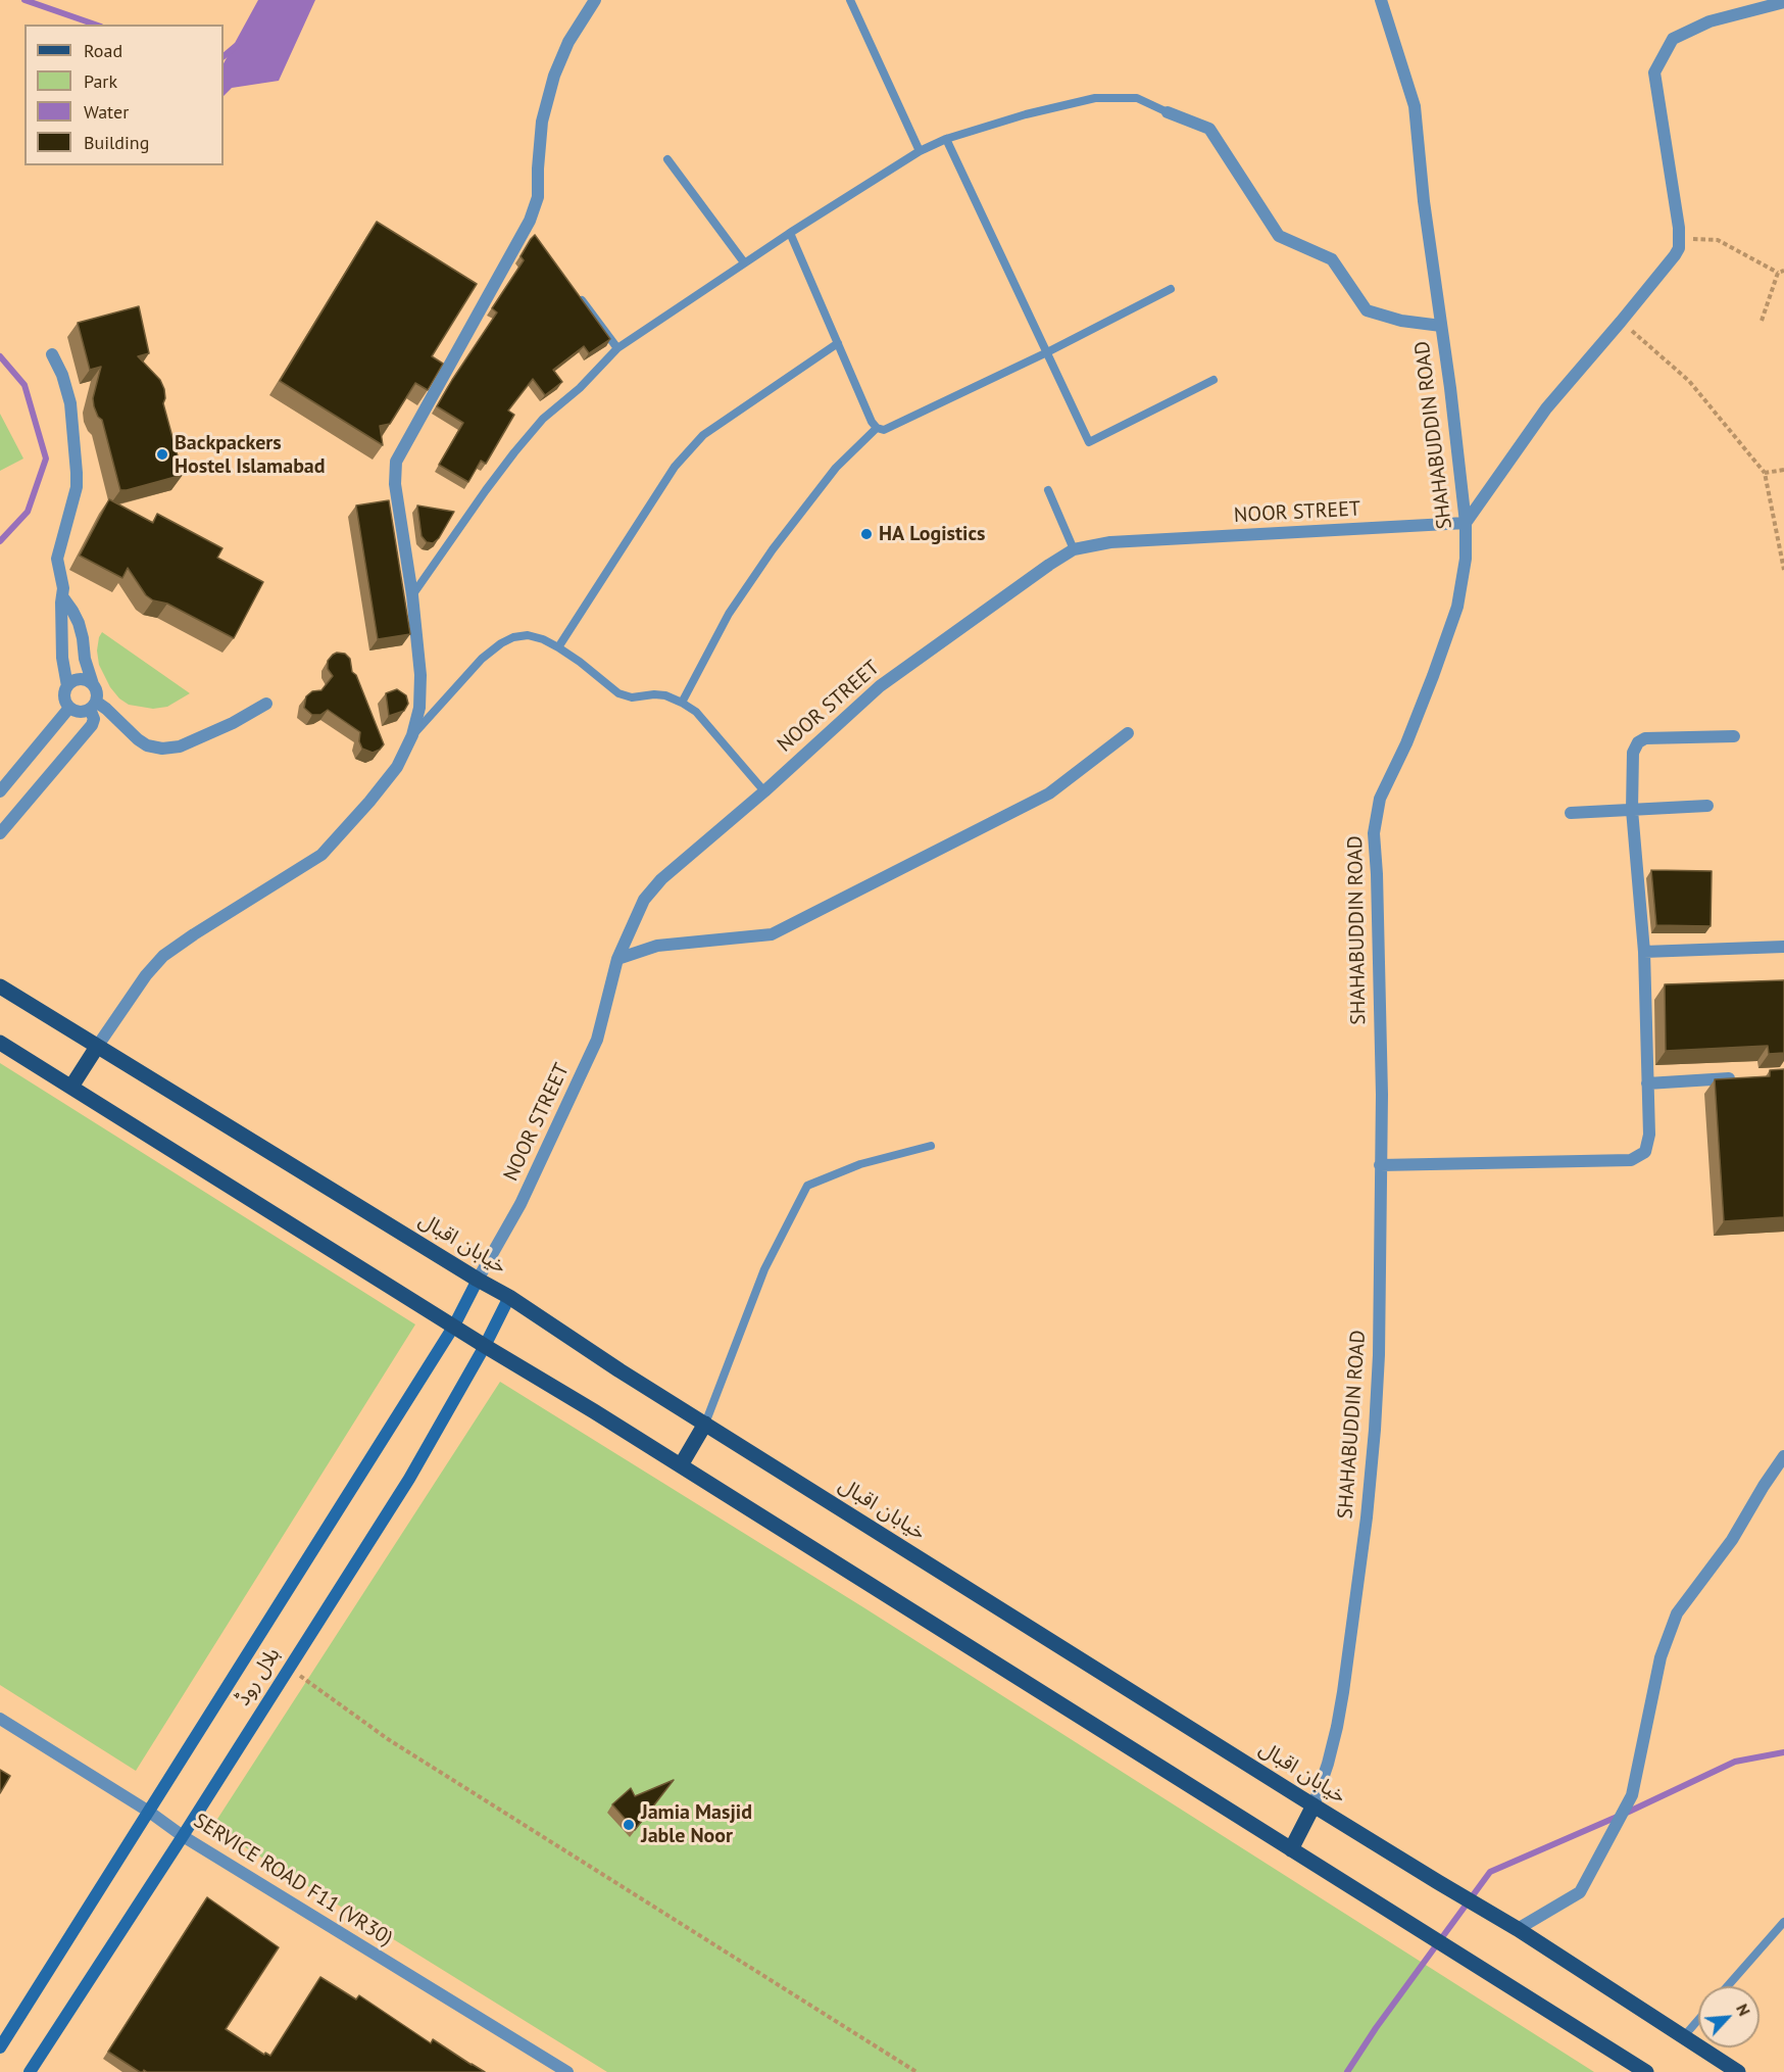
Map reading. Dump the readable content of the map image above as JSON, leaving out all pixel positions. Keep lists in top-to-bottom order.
{
  "streets": {
    "main road": ["خیابان اقبال"],
    "street": [
      "SHAHABUDDIN ROAD",
      "NOOR STREET",
      "ہلال روڈ",
      "SERVICE ROAD F11 (VR30)"
    ]
  },
  "crossings": [
    ["SHAHABUDDIN ROAD", "NOOR STREET"],
    ["SHAHABUDDIN ROAD", "خیابان اقبال"],
    ["NOOR STREET", "خیابان اقبال"],
    ["NOOR STREET", "ہلال روڈ"],
    ["خیابان اقبال", "ہلال روڈ"],
    ["ہلال روڈ", "SERVICE ROAD F11 (VR30)"]
  ],
  "places": ["Backpackers Hostel Islamabad", "HA Logistics", "Jamia Masjid Jable Noor"],
  "legend": [
    "Road",
    "Park",
    "Water",
    "Building"
  ],
  "north": "top right"
}
